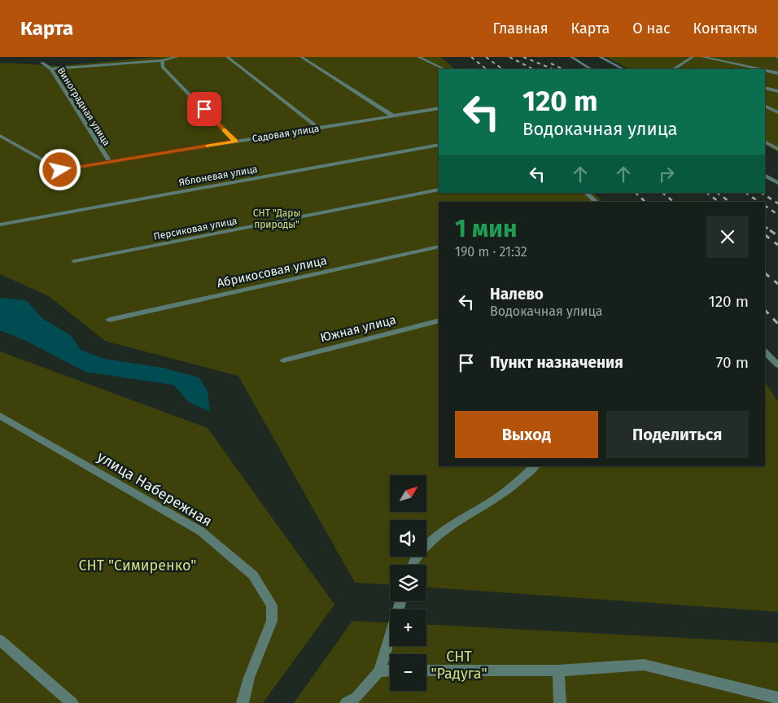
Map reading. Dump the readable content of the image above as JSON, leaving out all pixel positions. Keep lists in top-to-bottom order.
{
  "streets": {
    "street": [
      "Виноградная улица",
      "Садовая улица",
      "Яблоневая улица",
      "Персиковая улица",
      "Абрикосовая улица",
      "Южная улица",
      "улица Набережная"
    ]
  },
  "crossings": [
    ["Виноградная улица", "Садовая улица"]
  ],
  "parks": ["СНТ \"Дары природы\"", "СНТ \"Симиренко\"", "СНТ \"Радуга\""],
  "north": "top right",
  "page": {
    "header": "Карта",
    "nav": [
      "Главная",
      "Карта",
      "О нас",
      "Контакты"
    ],
    "turn": ["120 m", "Водокачная улица"],
    "heading": ["1 мин", "190 m · 21:32"],
    "list": [
      {
        "name": "Налево",
        "note": "Водокачная улица",
        "value": "120 m"
      },
      {
        "name": "Пункт назначения",
        "value": "70 m"
      }
    ],
    "buttons": ["Выход", "Поделиться"],
    "map_buttons": ["+", "−"]
  }
}
